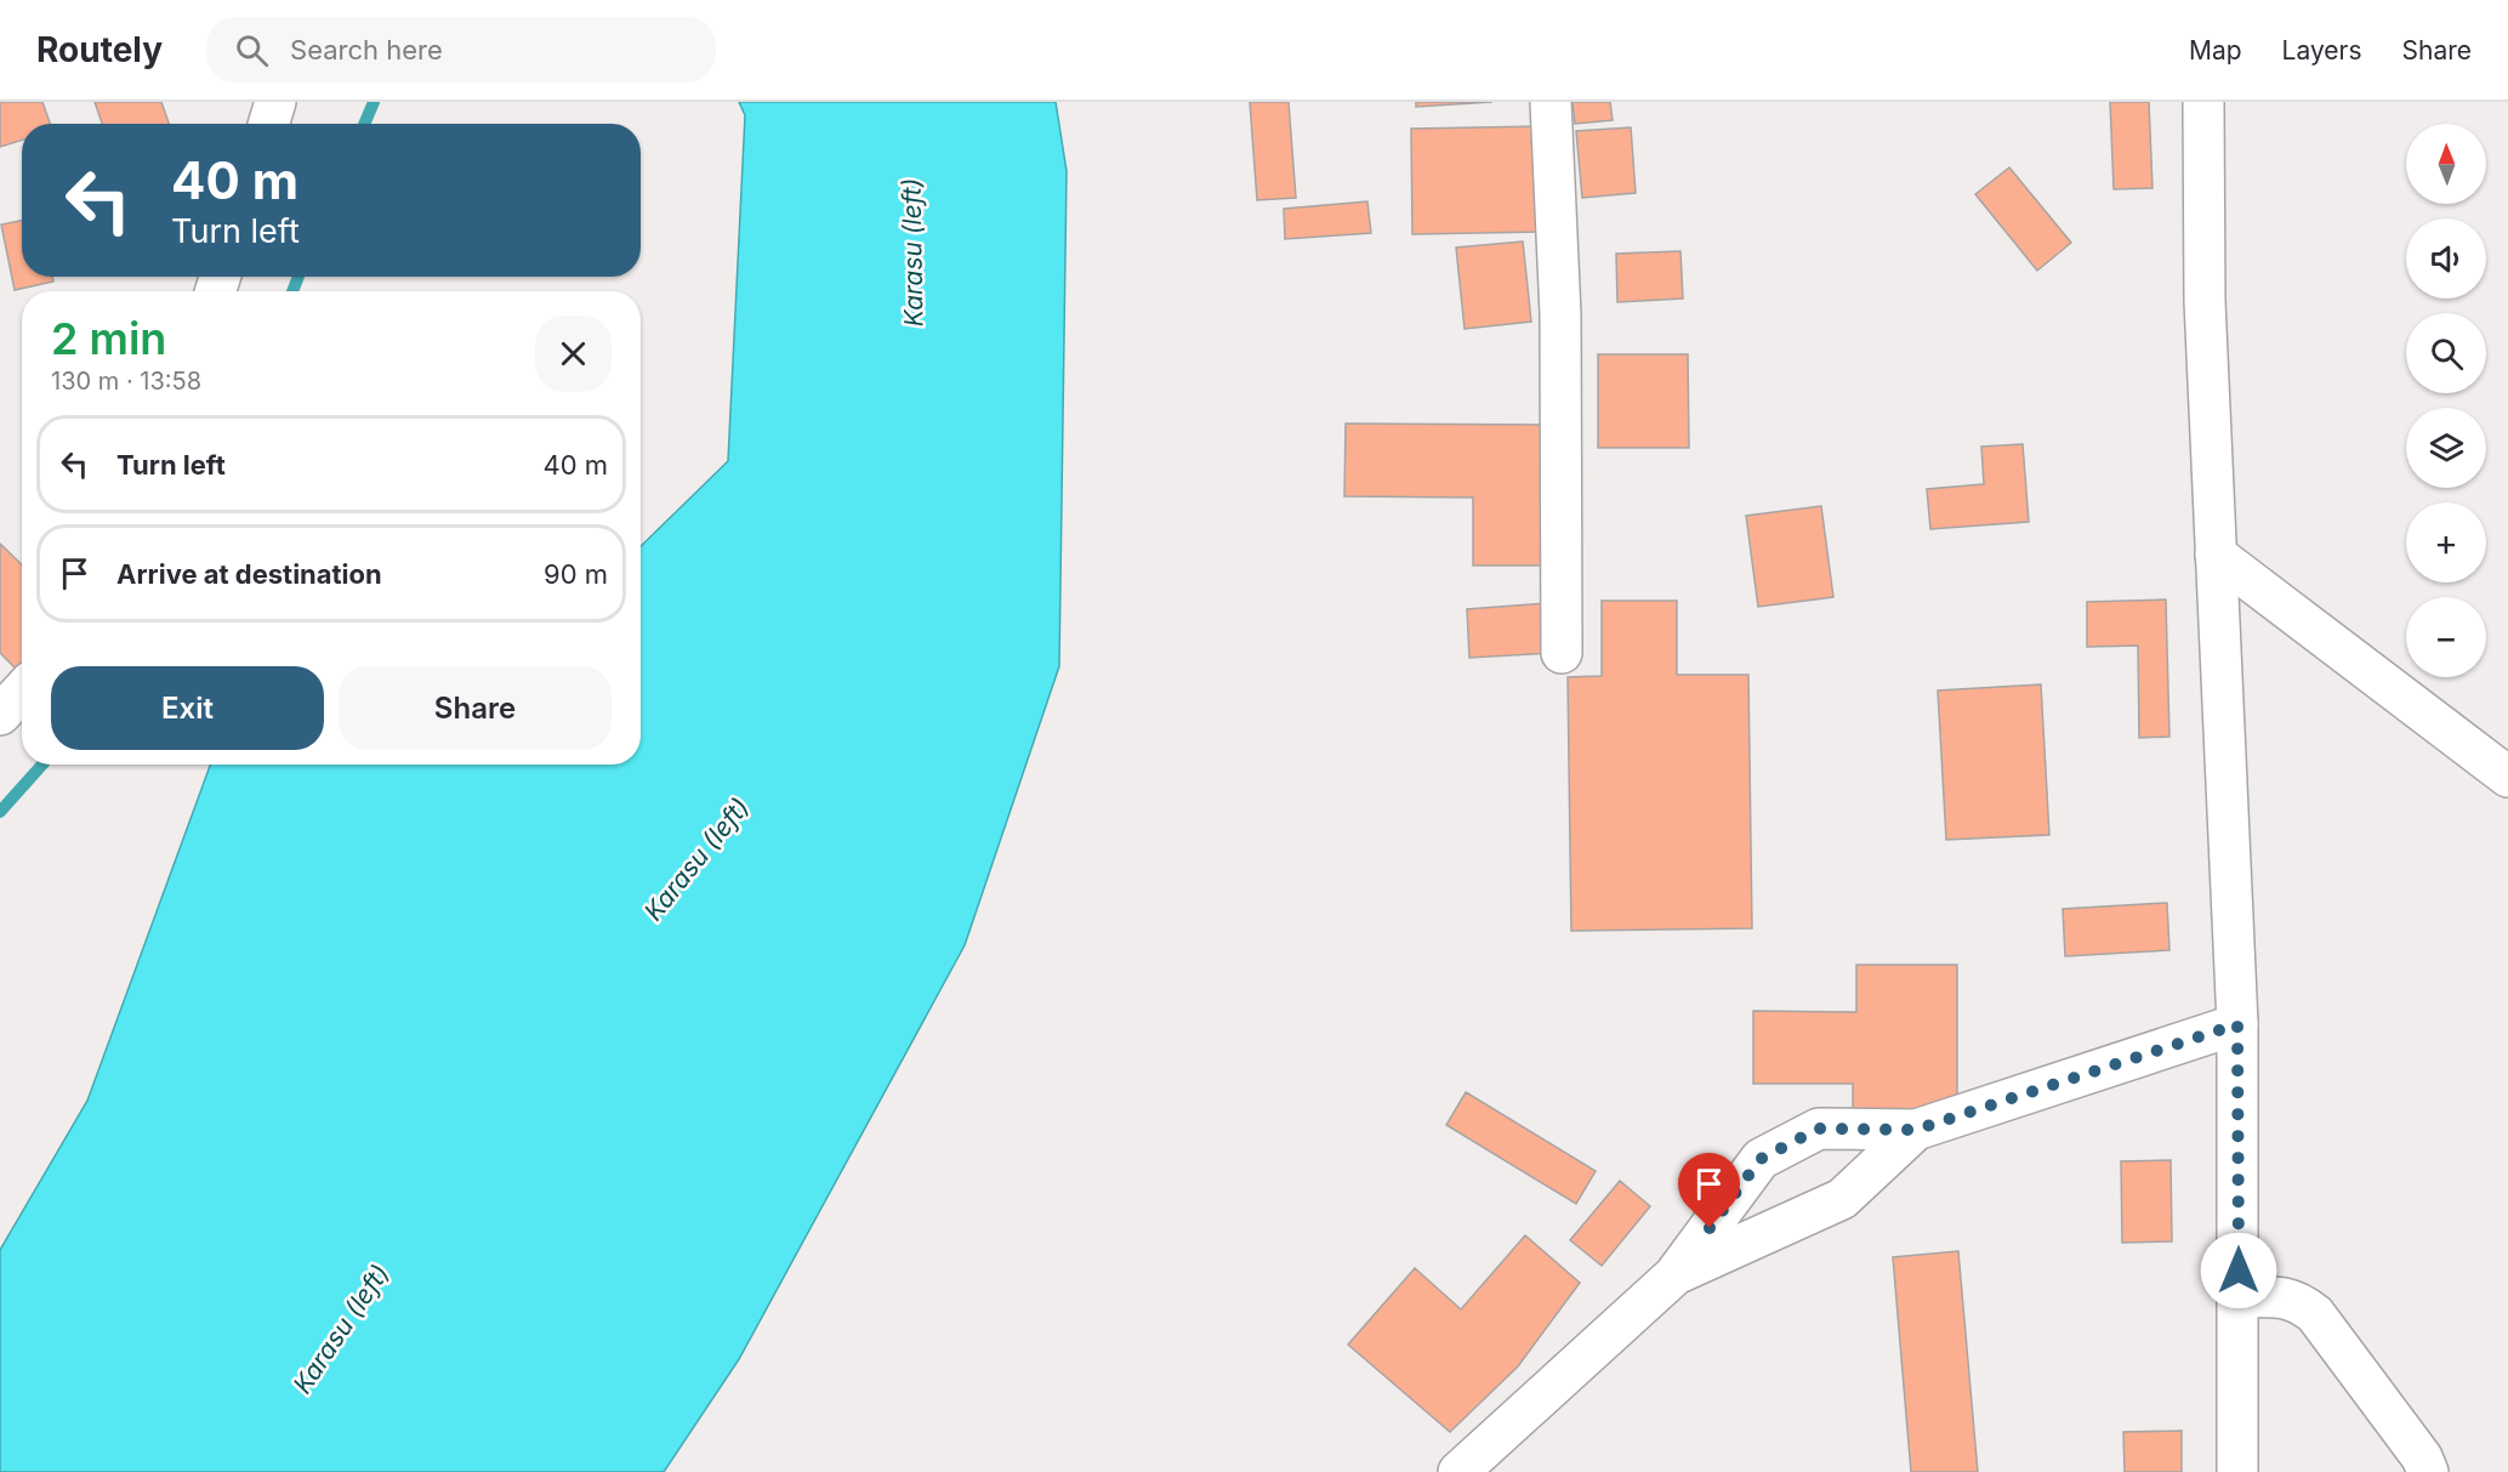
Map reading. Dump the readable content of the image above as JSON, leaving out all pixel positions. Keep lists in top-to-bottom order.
{
  "water": ["Karasu (left)"],
  "north": "top",
  "page": {
    "header": "Routely",
    "search": "Search here",
    "nav": ["Map", "Layers", "Share"],
    "map_buttons": ["+", "−"],
    "turn": ["40 m", "Turn left"],
    "heading": ["2 min", "130 m · 13:58"],
    "list": [
      {
        "name": "Turn left",
        "value": "40 m"
      },
      {
        "name": "Arrive at destination",
        "value": "90 m"
      }
    ],
    "buttons": ["Exit", "Share"]
  }
}
